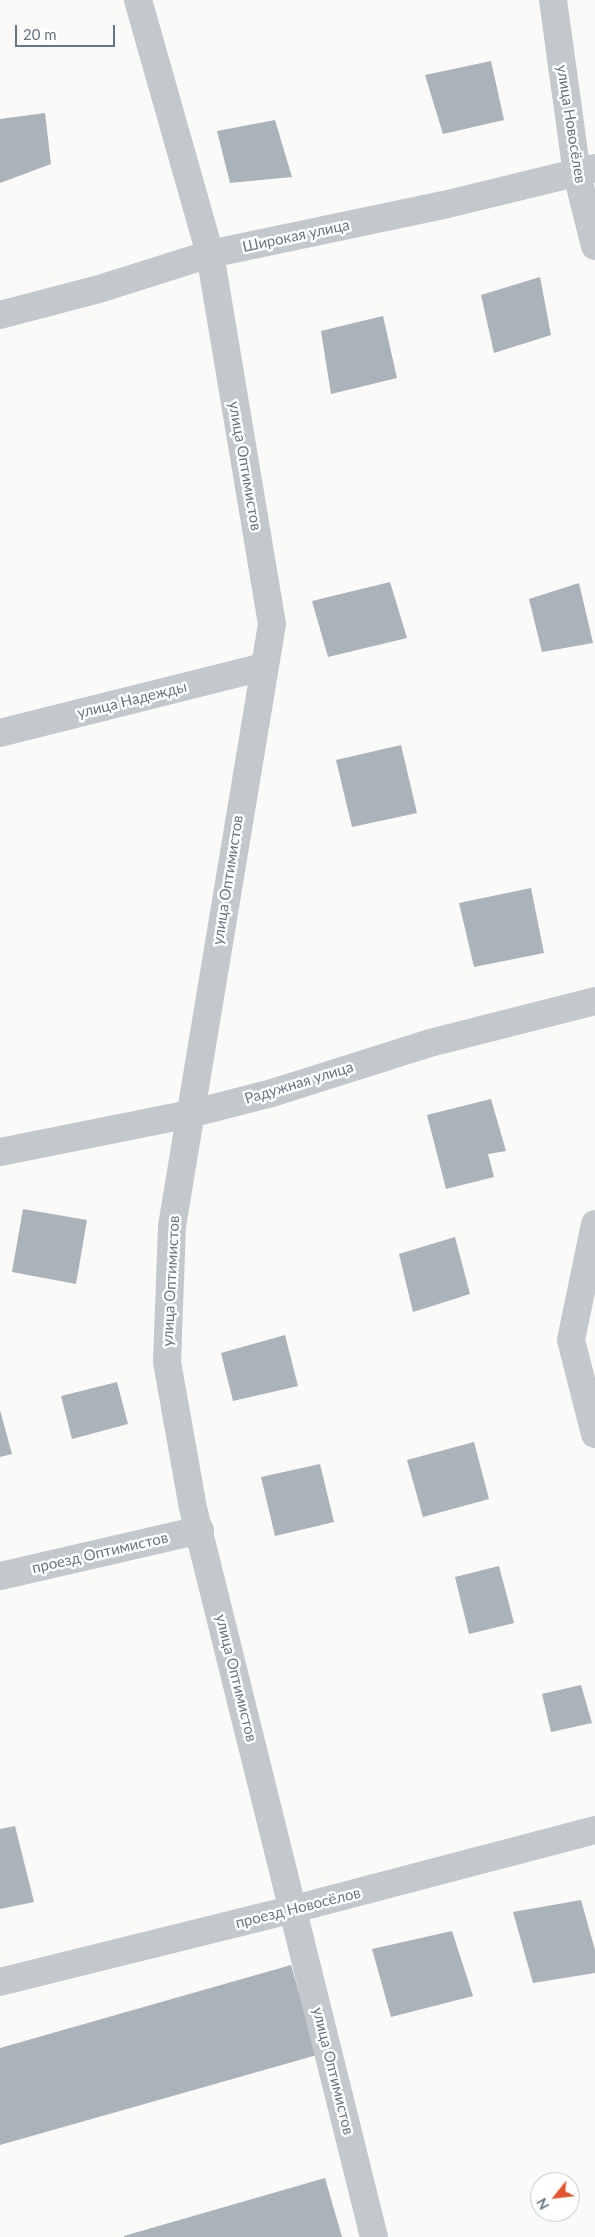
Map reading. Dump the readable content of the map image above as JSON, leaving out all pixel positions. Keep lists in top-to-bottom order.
{
  "streets": {
    "street": [
      "улица Новосёлев",
      "Широкая улица",
      "улица Оптимистов",
      "улица Надежды",
      "Радужная улица",
      "проезд Оптимистов",
      "проезд Новосёлов"
    ]
  },
  "crossings": [
    ["улица Новосёлев", "Широкая улица"],
    ["Широкая улица", "улица Оптимистов"],
    ["улица Оптимистов", "улица Надежды"],
    ["улица Оптимистов", "Радужная улица"],
    ["улица Оптимистов", "проезд Оптимистов"],
    ["улица Оптимистов", "проезд Новосёлов"]
  ],
  "scale_bar": "20 m",
  "north": "bottom left"
}
